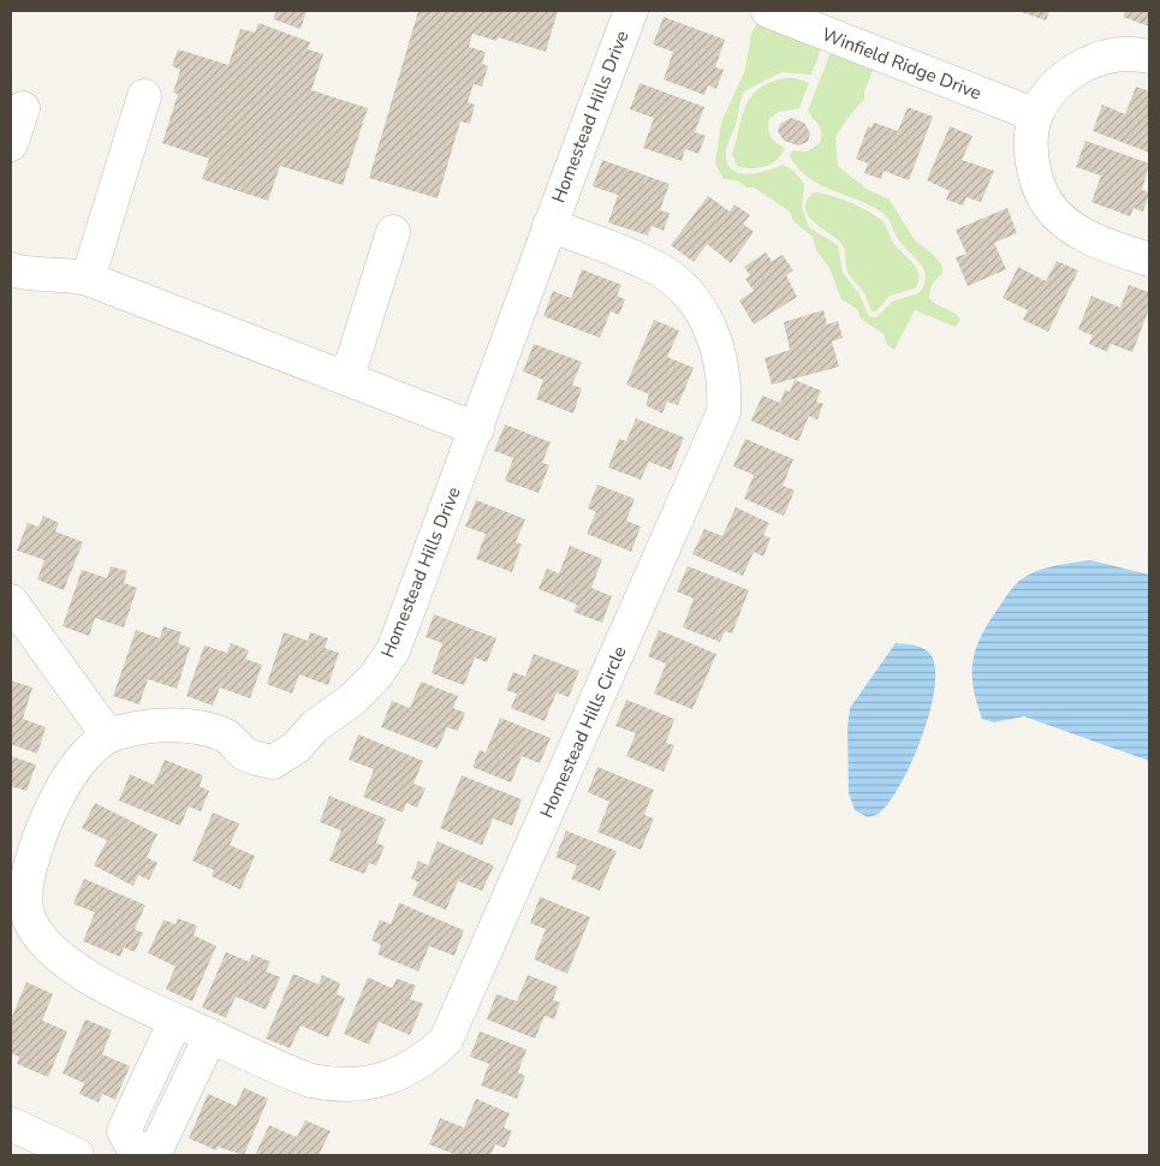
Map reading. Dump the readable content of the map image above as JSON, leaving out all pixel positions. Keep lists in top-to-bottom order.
{
  "streets": {
    "street": ["Winfield Ridge Drive", "Homestead Hills Drive", "Homestead Hills Circle"]
  },
  "crossings": [
    ["Homestead Hills Drive", "Homestead Hills Circle"]
  ]
}
